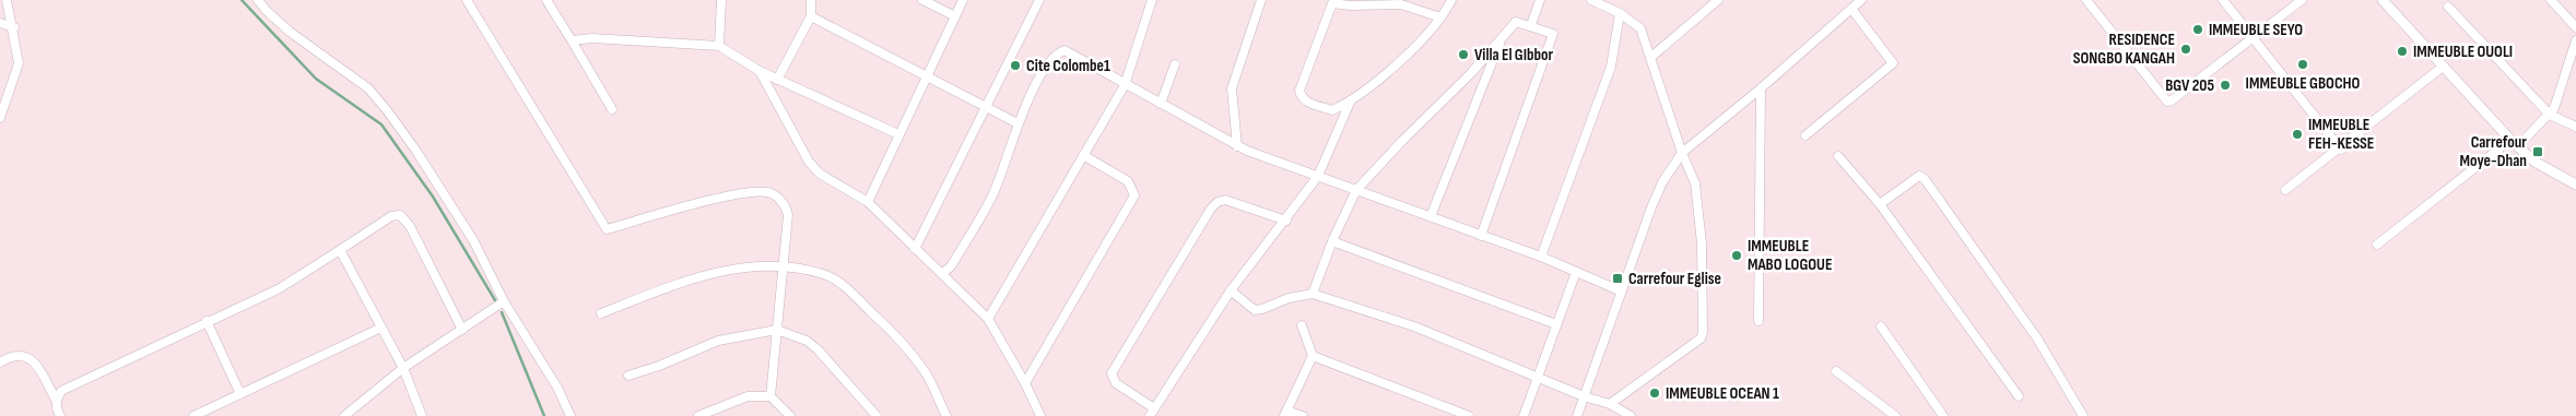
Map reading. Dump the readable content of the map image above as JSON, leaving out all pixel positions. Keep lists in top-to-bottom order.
{
  "places": {
    "other": [
      "IMMEUBLE SEYO",
      "RESIDENCE SONGBO KANGAH",
      "IMMEUBLE OUOLI",
      "Villa El GIbbor",
      "IMMEUBLE GBOCHO",
      "Cite Colombe1",
      "BGV 205",
      "IMMEUBLE FEH-KESSE",
      "IMMEUBLE MABO LOGOUE",
      "IMMEUBLE OCEAN 1"
    ],
    "transit": ["Carrefour Moye-Dhan", "Carrefour Eglise"]
  }
}
